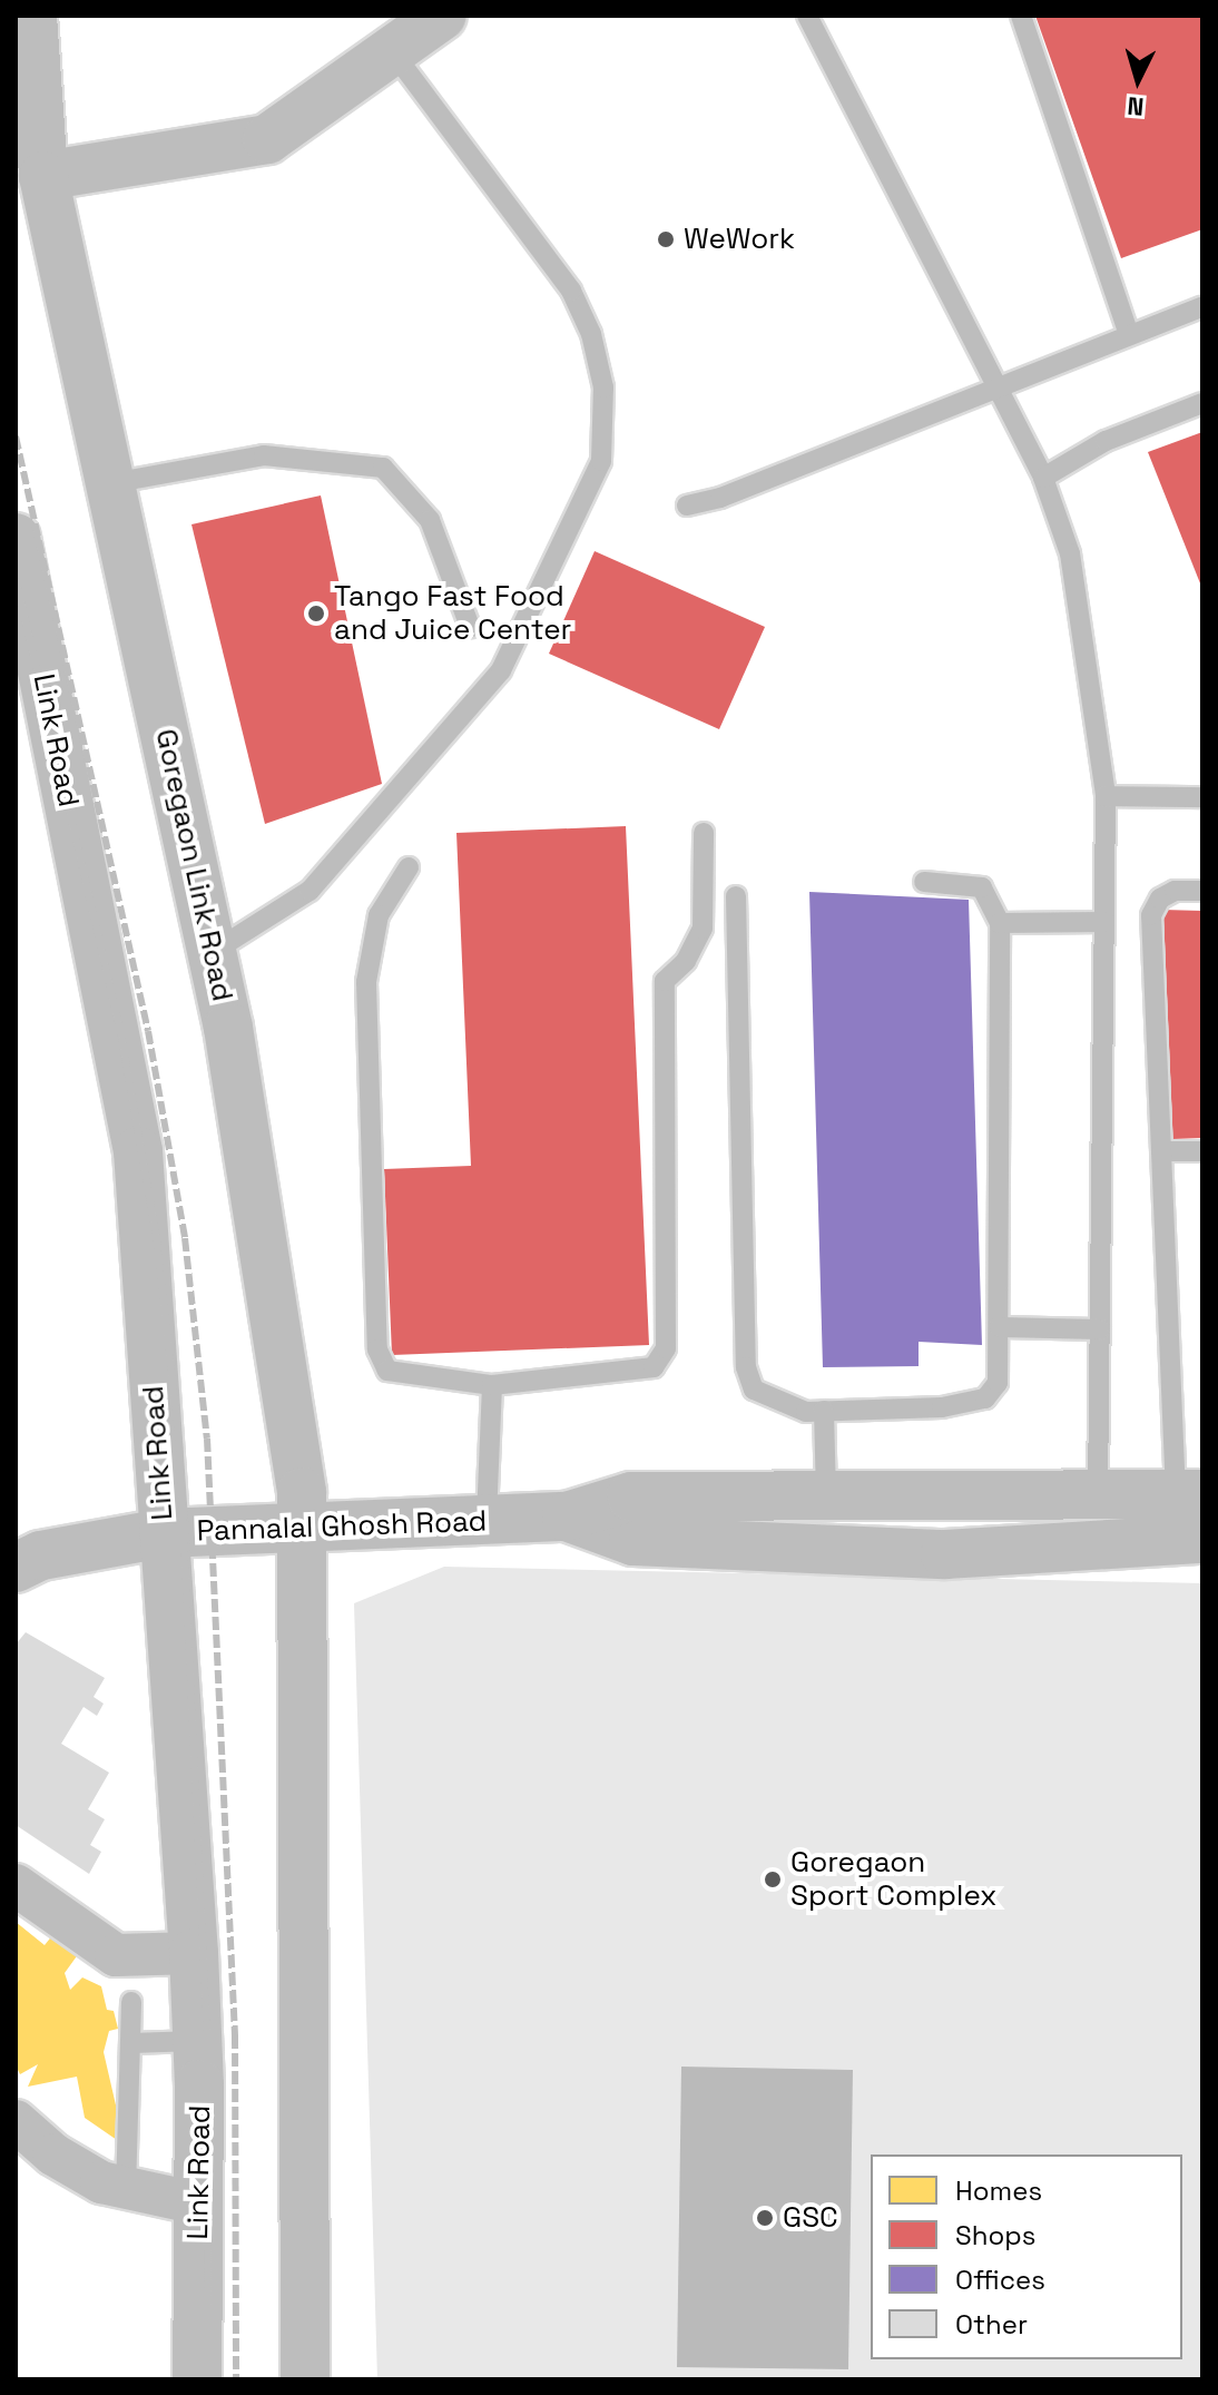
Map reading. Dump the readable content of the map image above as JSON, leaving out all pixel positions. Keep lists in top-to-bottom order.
{
  "streets": {
    "main road": ["Link Road", "Goregaon Link Road", "Pannalal Ghosh Road"]
  },
  "crossings": [
    ["Link Road", "Pannalal Ghosh Road"],
    ["Goregaon Link Road", "Pannalal Ghosh Road"]
  ],
  "places": [
    "WeWork",
    "Tango Fast Food and Juice Center",
    "Goregaon Sport Complex",
    "GSC"
  ],
  "legend": [
    "Homes",
    "Shops",
    "Offices",
    "Other"
  ],
  "north": "bottom"
}
